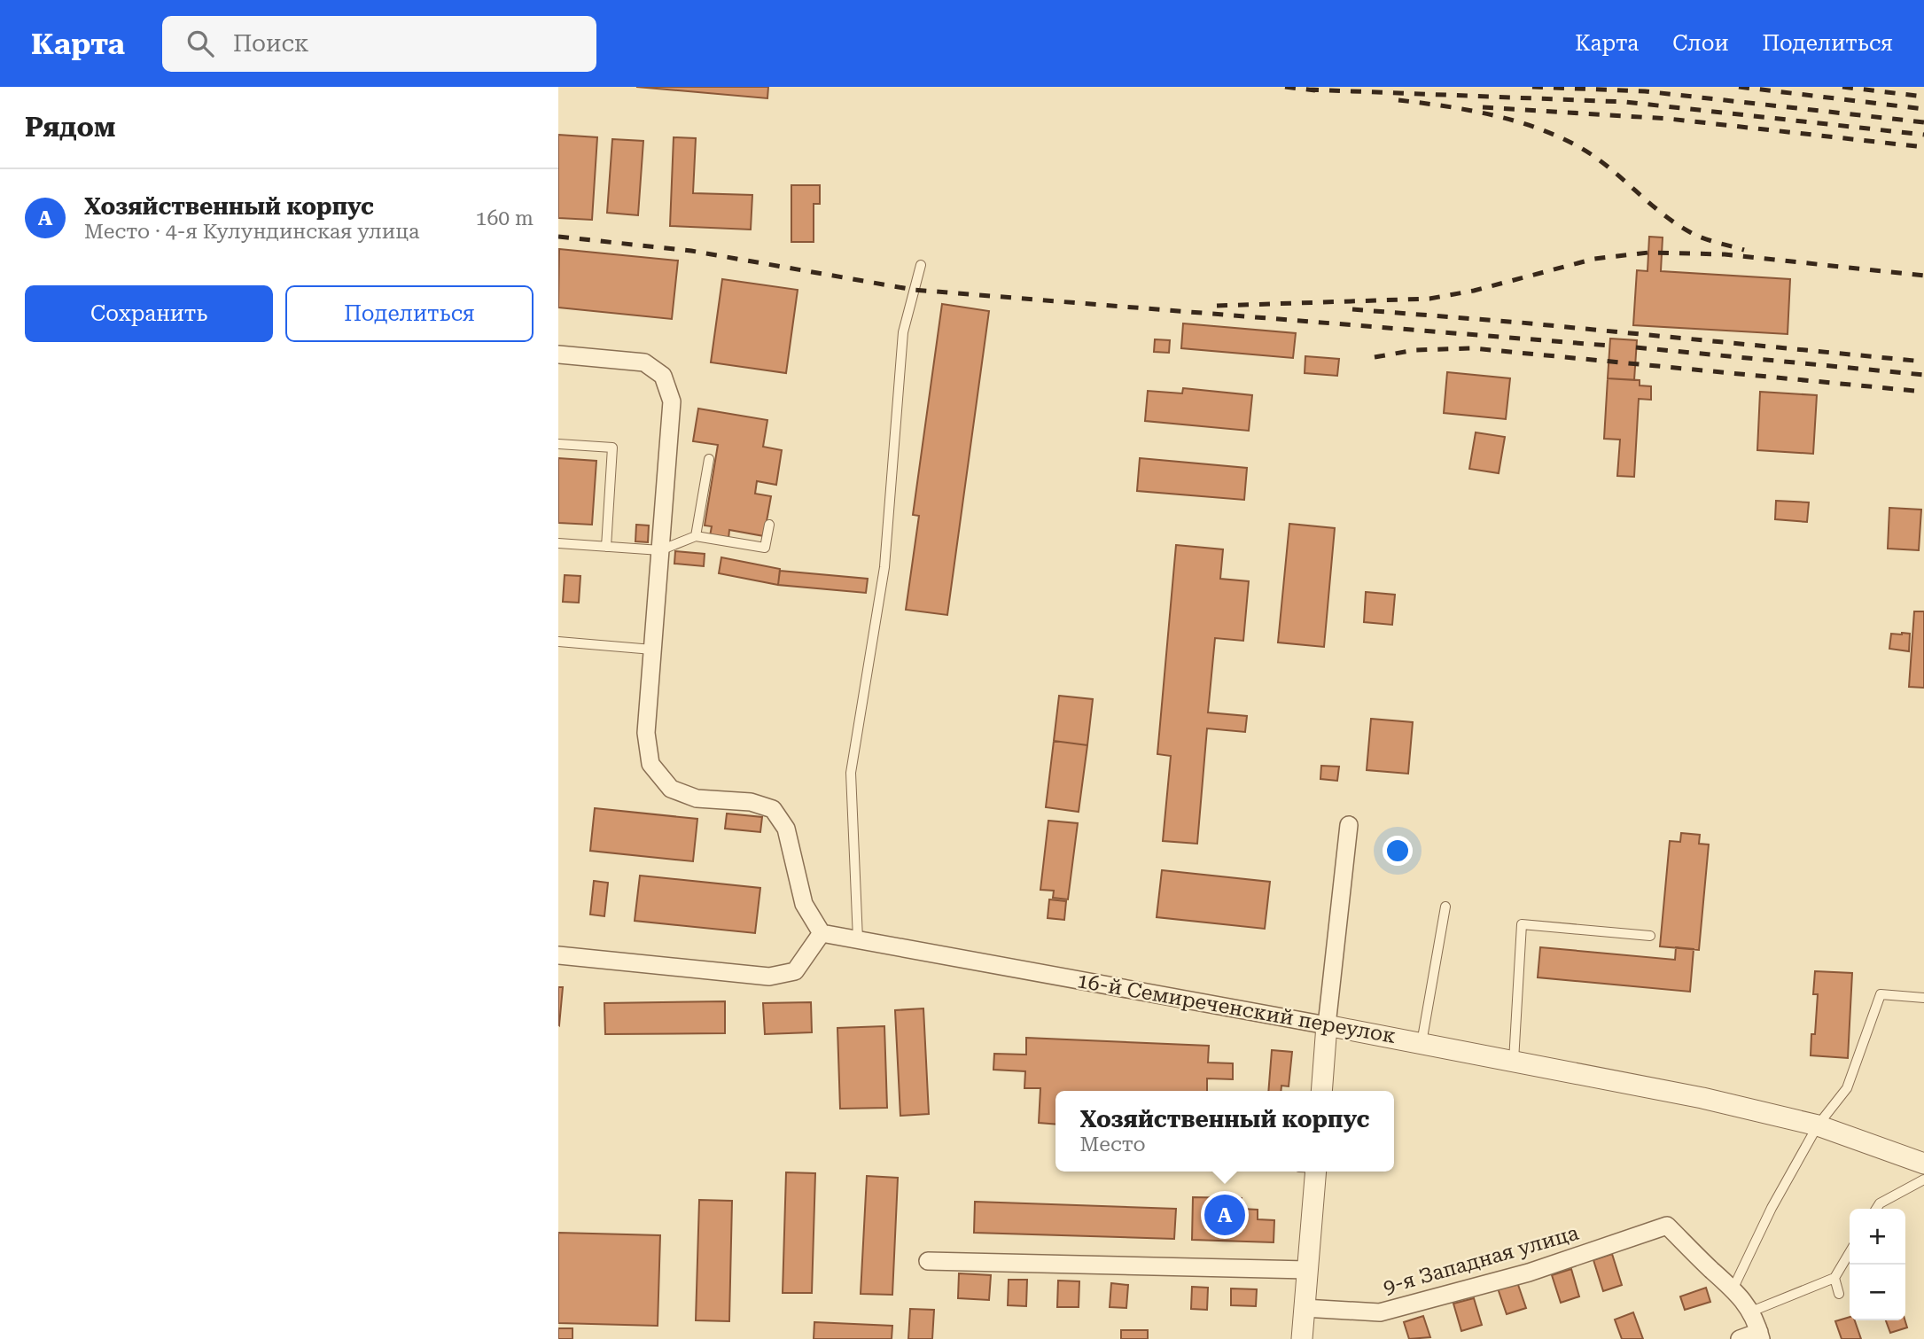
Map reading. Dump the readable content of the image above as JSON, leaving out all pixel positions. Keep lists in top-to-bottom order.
{
  "streets": {
    "street": ["16-й Семиреченский переулок", "9-я Западная улица"]
  },
  "page": {
    "header": "Карта",
    "search": "Поиск",
    "nav": ["Карта", "Слои", "Поделиться"],
    "heading": "Рядом",
    "list": [
      {
        "mark": "A",
        "name": "Хозяйственный корпус",
        "note": "Место · 4-я Кулундинская улица",
        "value": "160 m"
      }
    ],
    "buttons": ["Сохранить", "Поделиться"],
    "popup": ["Хозяйственный корпус", "Место"],
    "pins": "A",
    "map_buttons": ["+", "−"]
  }
}
